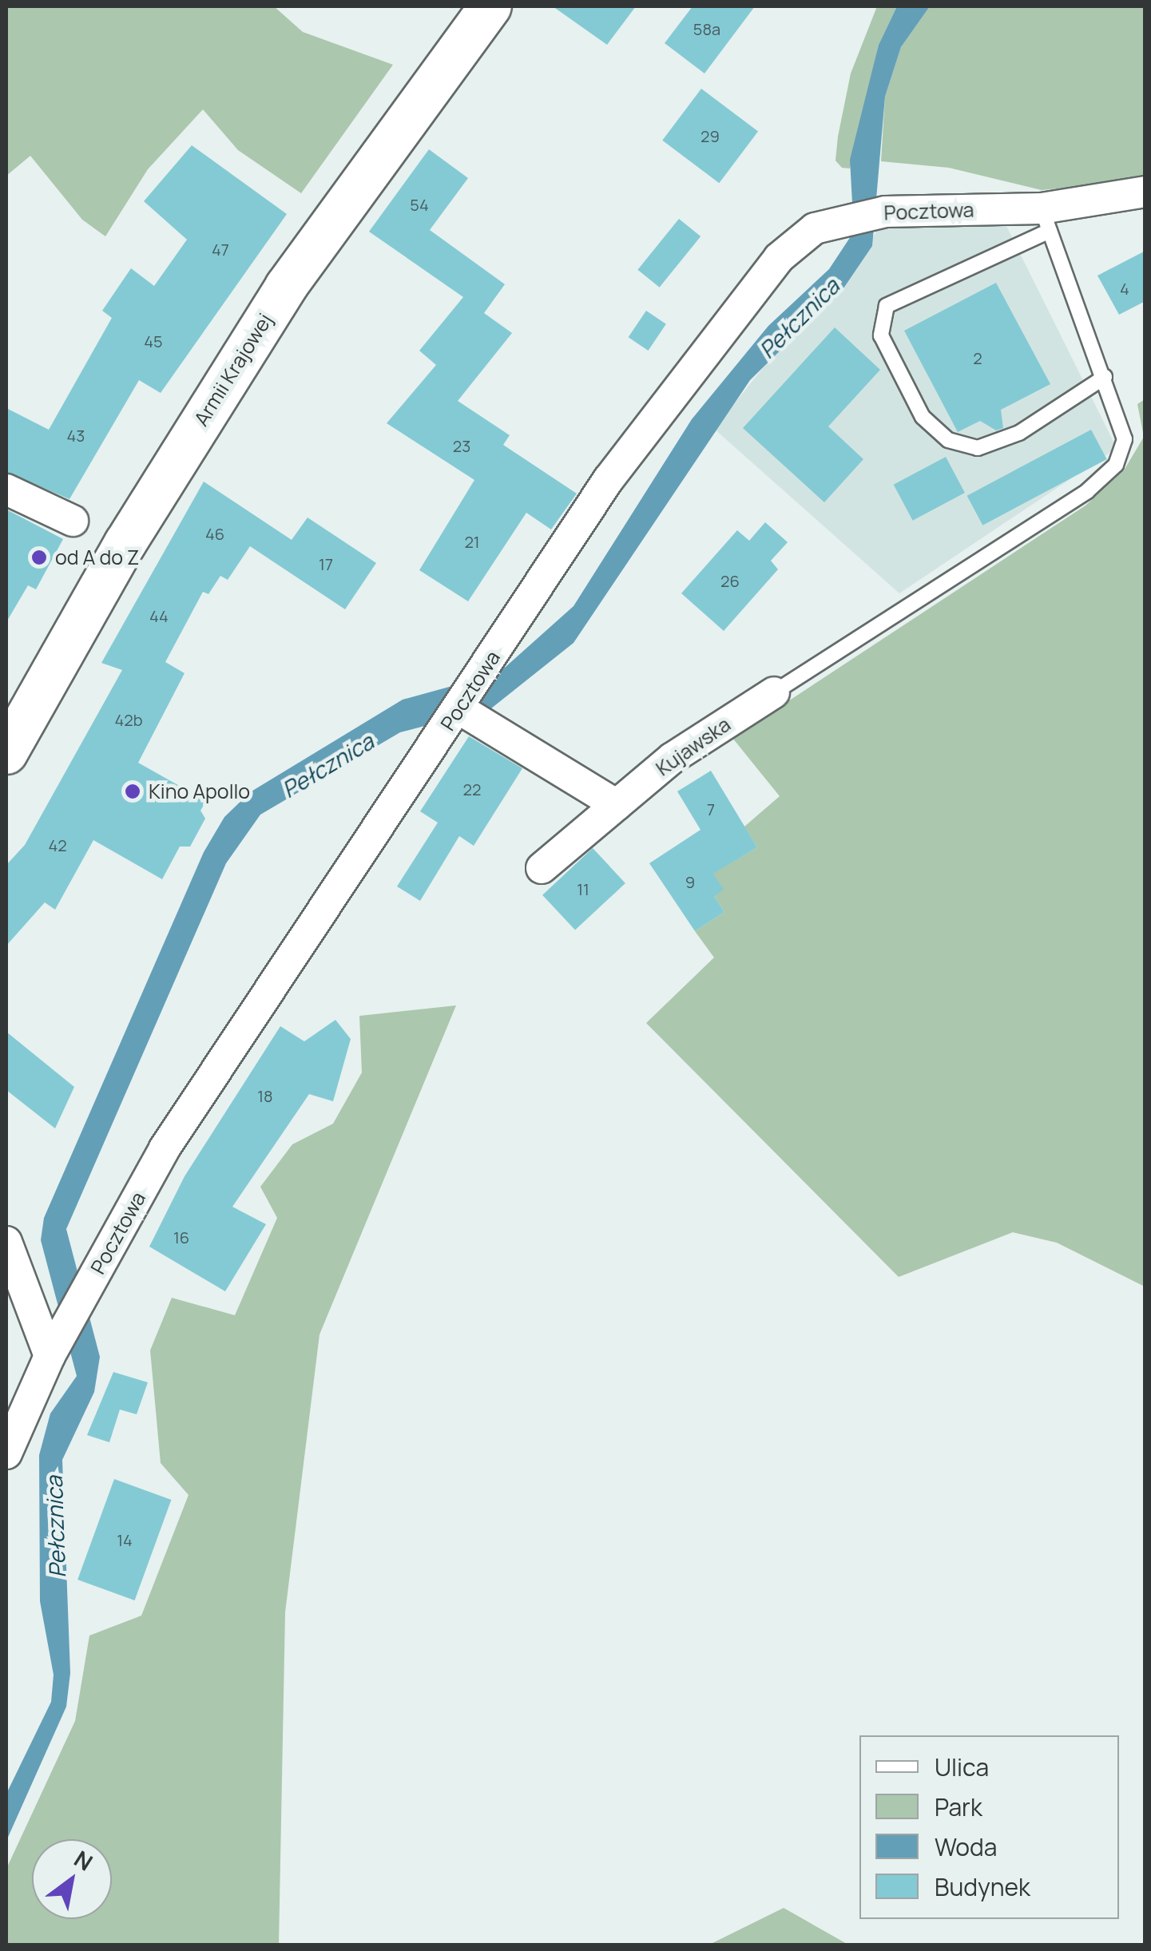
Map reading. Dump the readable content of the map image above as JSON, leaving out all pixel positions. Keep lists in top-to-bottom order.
{
  "streets": {
    "main road": ["Armii Krajowej"],
    "street": ["Pocztowa", "Kujawska"]
  },
  "water": ["Pełcznica"],
  "places": ["od A do Z", "Kino Apollo"],
  "house_numbers": [
    "58a",
    "29",
    "54",
    "47",
    "4",
    "45",
    "2",
    "43",
    "23",
    "46",
    "21",
    "17",
    "26",
    "44",
    "42b",
    "22",
    "7",
    "42",
    "9",
    "11",
    "18",
    "16",
    "14"
  ],
  "legend": [
    "Ulica",
    "Park",
    "Woda",
    "Budynek"
  ],
  "north": "top right"
}
